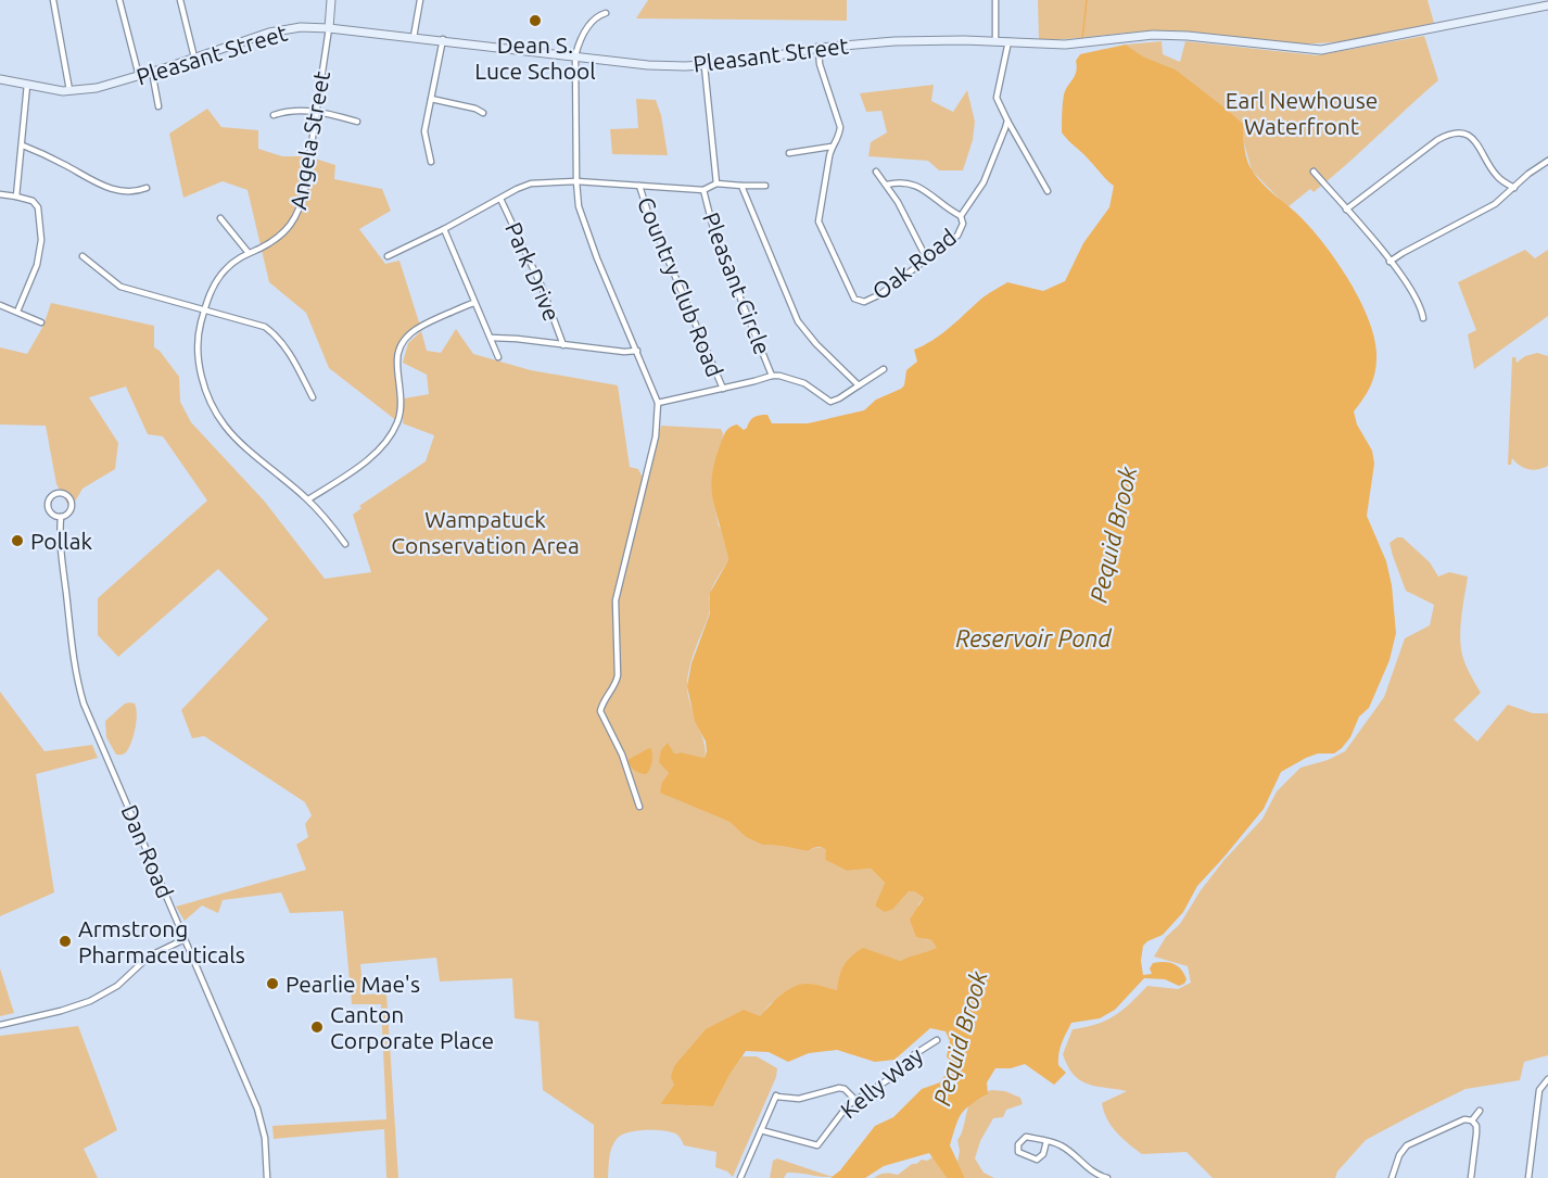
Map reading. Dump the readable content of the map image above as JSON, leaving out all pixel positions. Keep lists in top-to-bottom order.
{
  "streets": {
    "main road": ["Pleasant Street"],
    "street": [
      "Angela Street",
      "Oak Road",
      "Park Drive",
      "Pleasant Circle",
      "Country Club Road",
      "Dan Road",
      "Kelly Way"
    ]
  },
  "crossings": [
    ["Pleasant Street", "Angela Street"],
    ["Pleasant Street", "Oak Road"],
    ["Pleasant Street", "Pleasant Circle"],
    ["Park Drive", "Pleasant Circle"],
    ["Pleasant Circle", "Country Club Road"]
  ],
  "water": ["Pequid Brook", "Reservoir Pond"],
  "parks": ["Earl Newhouse Waterfront", "Wampatuck Conservation Area"],
  "places": [
    "Dean S. Luce School",
    "Pollak",
    "Armstrong Pharmaceuticals",
    "Pearlie Mae's",
    "Canton Corporate Place"
  ]
}
